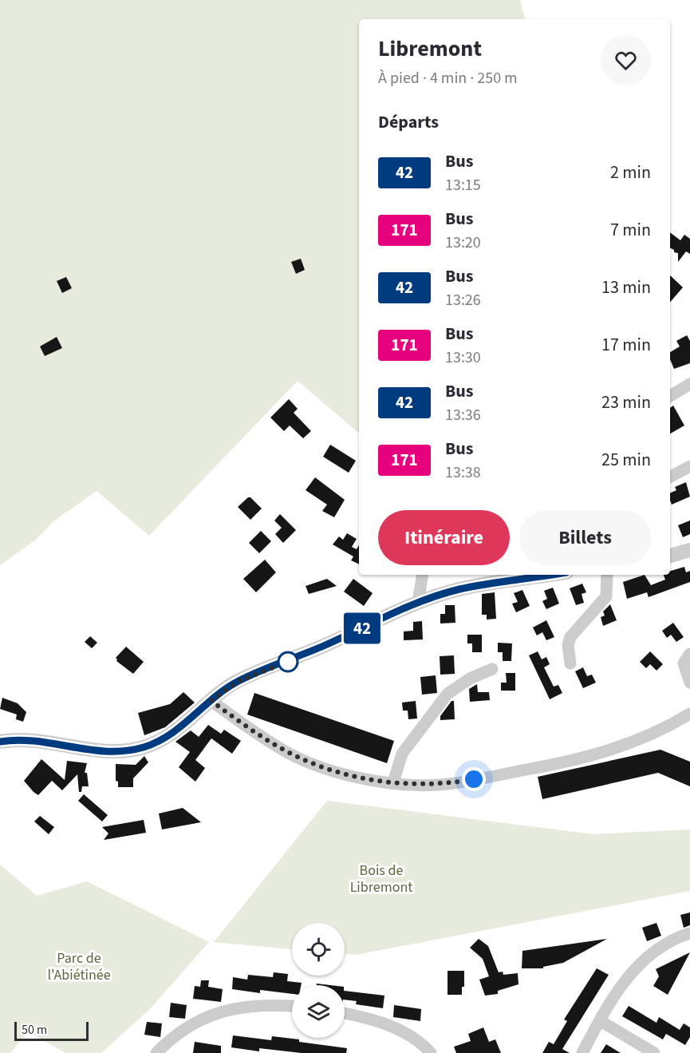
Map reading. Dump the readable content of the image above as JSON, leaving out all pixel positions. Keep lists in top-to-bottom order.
{
  "parks": ["Bois de Libremont", "Parc de l'Abiétinée"],
  "lines": ["bus line 42"],
  "scale_bar": "50 m",
  "page": {
    "on_map": "42",
    "heading": [
      ["Libremont", "À pied · 4 min · 250 m"],
      "Départs"
    ],
    "list": [
      {
        "mark": "42",
        "name": "Bus",
        "note": "13:15",
        "value": "2 min"
      },
      {
        "mark": "171",
        "name": "Bus",
        "note": "13:20",
        "value": "7 min"
      },
      {
        "mark": "42",
        "name": "Bus",
        "note": "13:26",
        "value": "13 min"
      },
      {
        "mark": "171",
        "name": "Bus",
        "note": "13:30",
        "value": "17 min"
      },
      {
        "mark": "42",
        "name": "Bus",
        "note": "13:36",
        "value": "23 min"
      },
      {
        "mark": "171",
        "name": "Bus",
        "note": "13:38",
        "value": "25 min"
      }
    ],
    "buttons": ["Itinéraire", "Billets"],
    "scale": "50 m"
  }
}
